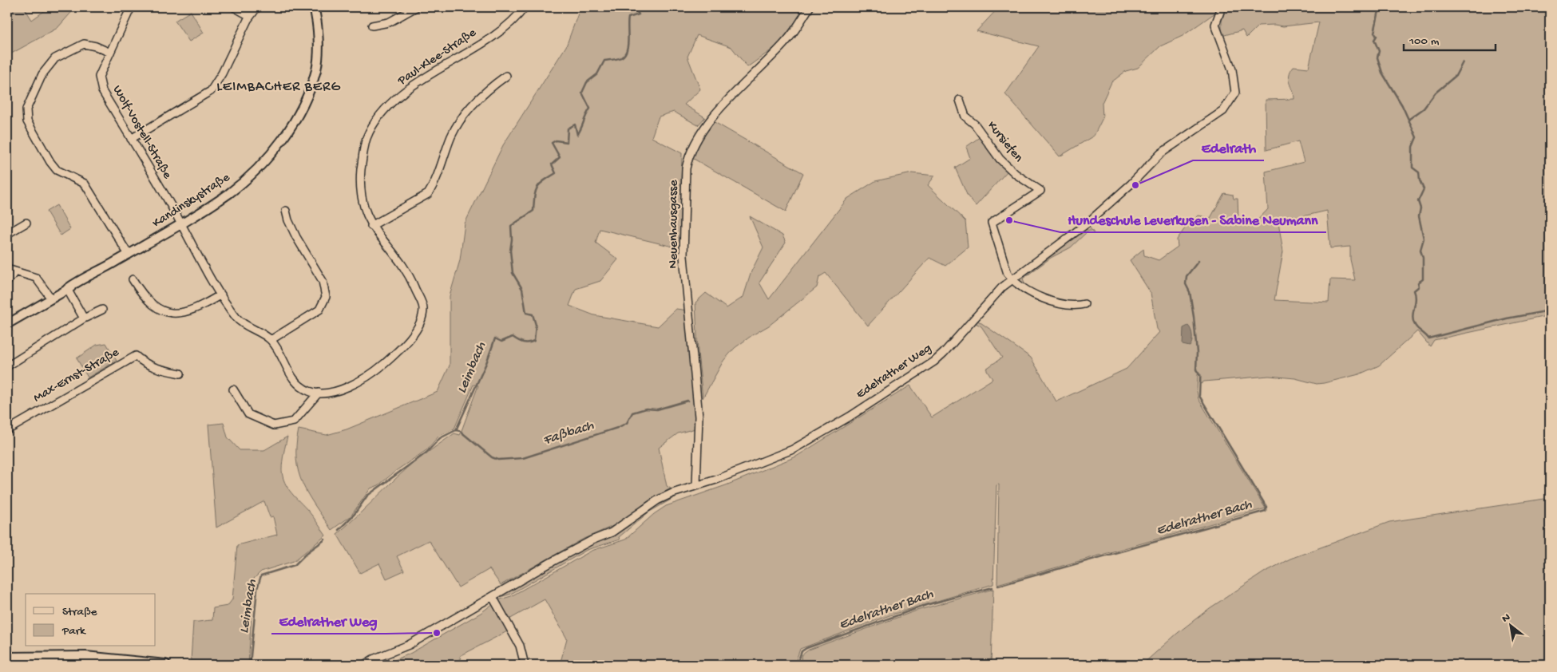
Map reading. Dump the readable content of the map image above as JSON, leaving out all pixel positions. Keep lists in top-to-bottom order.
{
  "streets": {
    "street": [
      "Paul-Klee-Straße",
      "Wolf-Vostell-Straße",
      "Kursiefen",
      "Kandinskystraße",
      "Neuenhausgasse",
      "Edelrather Weg",
      "Max-Ernst-Straße"
    ]
  },
  "crossings": [
    ["Wolf-Vostell-Straße", "Kandinskystraße"],
    ["Kursiefen", "Edelrather Weg"],
    ["Neuenhausgasse", "Edelrather Weg"]
  ],
  "districts": ["LEIMBACHER BERG"],
  "water": ["Leimbach", "Faßbach", "Edelrather Bach"],
  "places": ["Edelrath", "Hundeschule Leverkusen - Sabine Neumann", "Edelrather Weg"],
  "legend": ["Straße", "Park"],
  "scale_bar": "100 m",
  "north": "top left"
}
